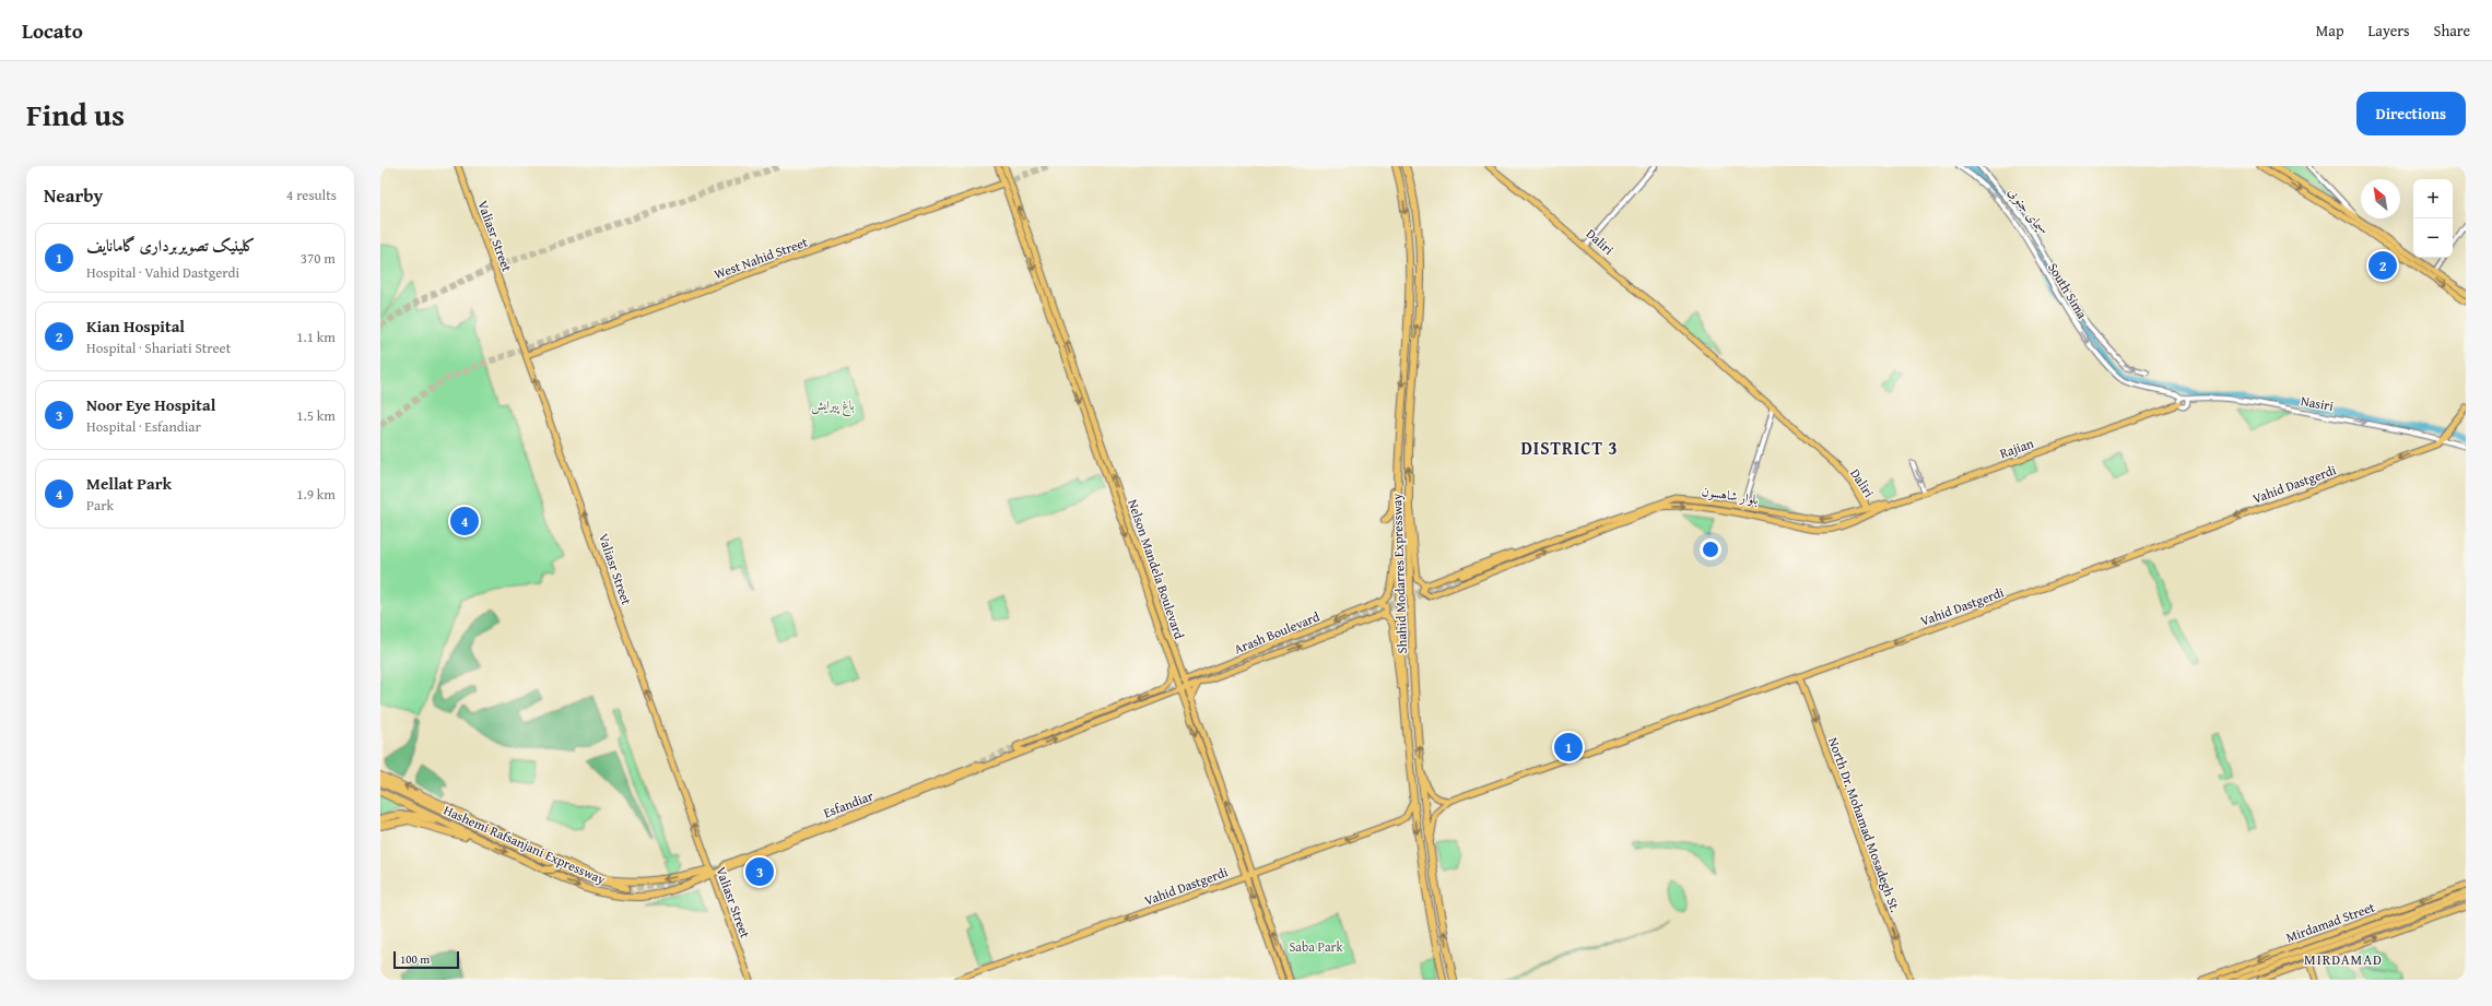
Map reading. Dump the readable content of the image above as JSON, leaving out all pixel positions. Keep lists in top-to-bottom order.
{
  "streets": {
    "highway": ["Shahid Modarres Expressway", "Hashemi Rafsanjani Expressway"],
    "main road": [
      "Valiasr Street",
      "Daliri",
      "West Nahid Street",
      "Rajian",
      "Vahid Dastgerdi",
      "بلوار شاهسون",
      "Nelson Mandela Boulevard",
      "Arash Boulevard",
      "Esfandiar",
      "North Dr. Mohamad Mosadegh St.",
      "Mirdamad Street"
    ],
    "street": ["سیمای جنوبی", "South Sima", "Nasiri"]
  },
  "crossings": [
    ["Valiasr Street", "West Nahid Street"],
    ["Valiasr Street", "Esfandiar"],
    ["Valiasr Street", "Hashemi Rafsanjani Expressway"],
    ["Daliri", "Rajian"],
    ["Daliri", "بلوار شاهسون"],
    ["West Nahid Street", "Nelson Mandela Boulevard"],
    ["South Sima", "Nasiri"],
    ["South Sima", "Rajian"],
    ["Nasiri", "Vahid Dastgerdi"],
    ["Rajian", "بلوار شاهسون"],
    ["Vahid Dastgerdi", "Nelson Mandela Boulevard"],
    ["Vahid Dastgerdi", "Shahid Modarres Expressway"],
    ["Vahid Dastgerdi", "North Dr. Mohamad Mosadegh St."],
    ["Nelson Mandela Boulevard", "Arash Boulevard"],
    ["Nelson Mandela Boulevard", "Esfandiar"],
    ["Arash Boulevard", "Esfandiar"],
    ["Esfandiar", "Hashemi Rafsanjani Expressway"]
  ],
  "one_way": [
    "سیمای جنوبی",
    "Valiasr Street",
    "South Sima",
    "Nasiri",
    "Vahid Dastgerdi",
    "North Dr. Mohamad Mosadegh St."
  ],
  "districts": ["DISTRICT 3", "MIRDAMAD"],
  "parks": ["باغ پیرایش", "Saba Park"],
  "scale_bar": "100 m",
  "north": "top left",
  "page": {
    "header": "Locato",
    "nav": ["Map", "Layers", "Share"],
    "title": "Find us",
    "buttons": "Directions",
    "heading": ["Nearby", "4 results"],
    "map_buttons": ["+", "−"],
    "list": [
      {
        "mark": "1",
        "name": "کلینیک تصویربرداری گامانایف",
        "note": "Hospital · Vahid Dastgerdi",
        "value": "370 m"
      },
      {
        "mark": "2",
        "name": "Kian Hospital",
        "note": "Hospital · Shariati Street",
        "value": "1.1 km"
      },
      {
        "mark": "3",
        "name": "Noor Eye Hospital",
        "note": "Hospital · Esfandiar",
        "value": "1.5 km"
      },
      {
        "mark": "4",
        "name": "Mellat Park",
        "note": "Park",
        "value": "1.9 km"
      }
    ],
    "pins": [
      "2",
      "4",
      "1",
      "3"
    ],
    "scale": "100 m"
  }
}
